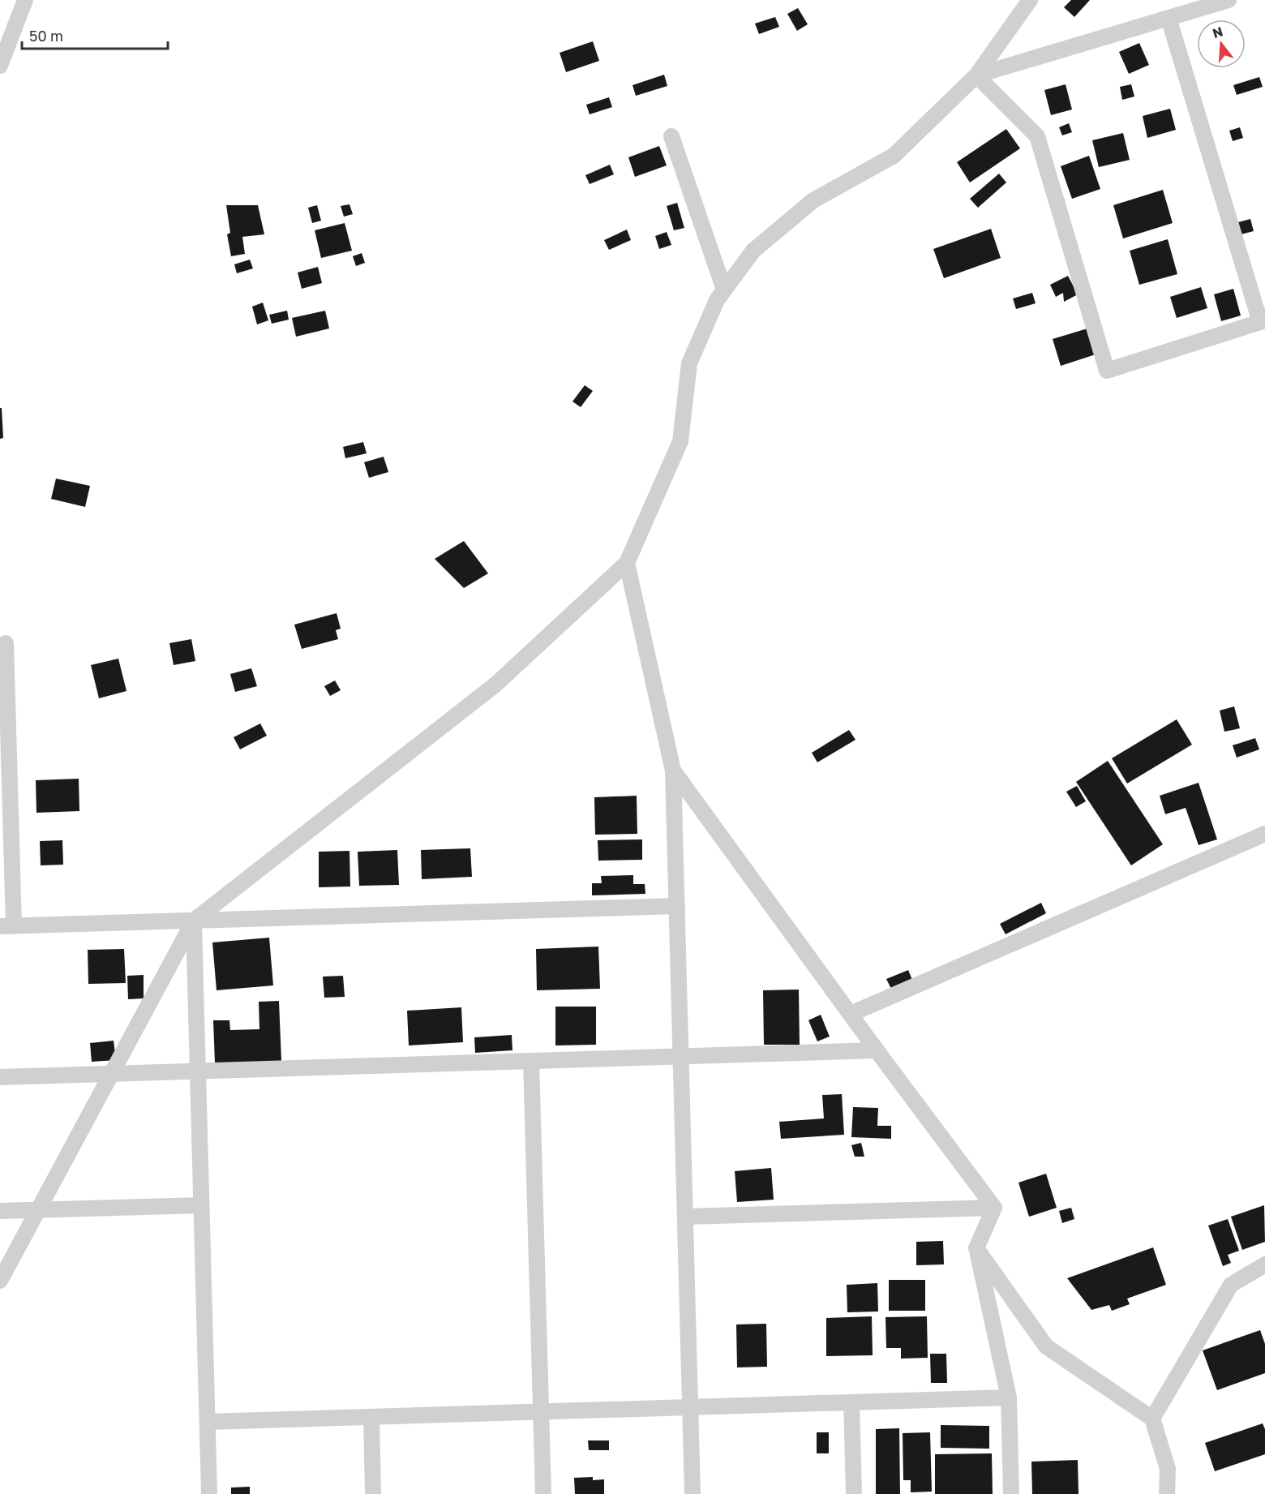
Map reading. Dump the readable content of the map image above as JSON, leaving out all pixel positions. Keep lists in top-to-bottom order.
{
  "scale_bar": "50 m",
  "north": "top"
}
